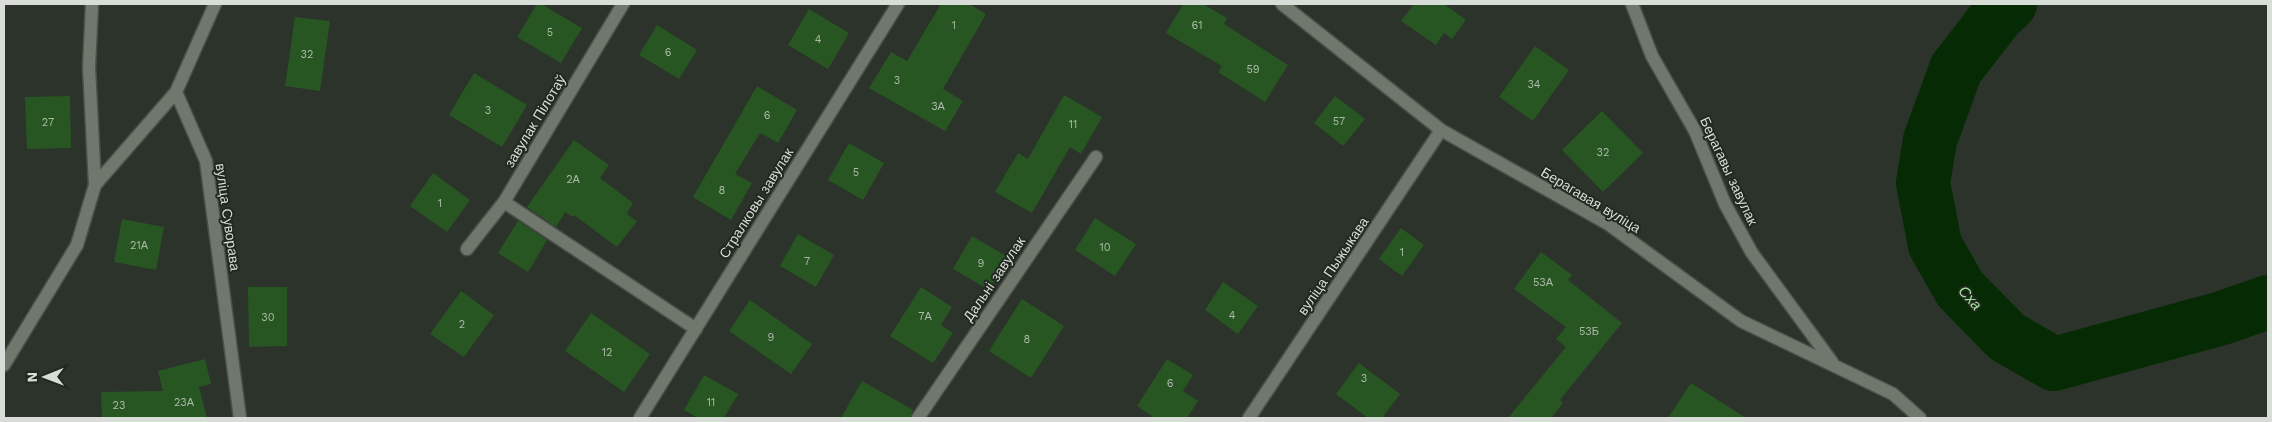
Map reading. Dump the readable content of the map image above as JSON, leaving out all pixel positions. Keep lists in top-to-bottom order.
{
  "streets": {
    "street": [
      "завулак Пілотаў",
      "Берагавы завулак",
      "Берагавая вуліца",
      "Стралковы завулак",
      "вуліца Суворава",
      "вуліца Пыжыкава",
      "Дальні завулак"
    ]
  },
  "crossings": [
    ["Берагавы завулак", "Берагавая вуліца"],
    ["Берагавая вуліца", "вуліца Пыжыкава"]
  ],
  "water": ["Сха"],
  "house_numbers": [
    "1",
    "61",
    "5",
    "4",
    "6",
    "32",
    "59",
    "3",
    "34",
    "3А",
    "3",
    "6",
    "57",
    "27",
    "11",
    "32",
    "5",
    "2А",
    "8",
    "1",
    "21А",
    "10",
    "1",
    "7",
    "9",
    "53А",
    "4",
    "7А",
    "30",
    "2",
    "53Б",
    "9",
    "8",
    "12",
    "3",
    "6",
    "23А",
    "11",
    "23"
  ],
  "north": "left"
}
